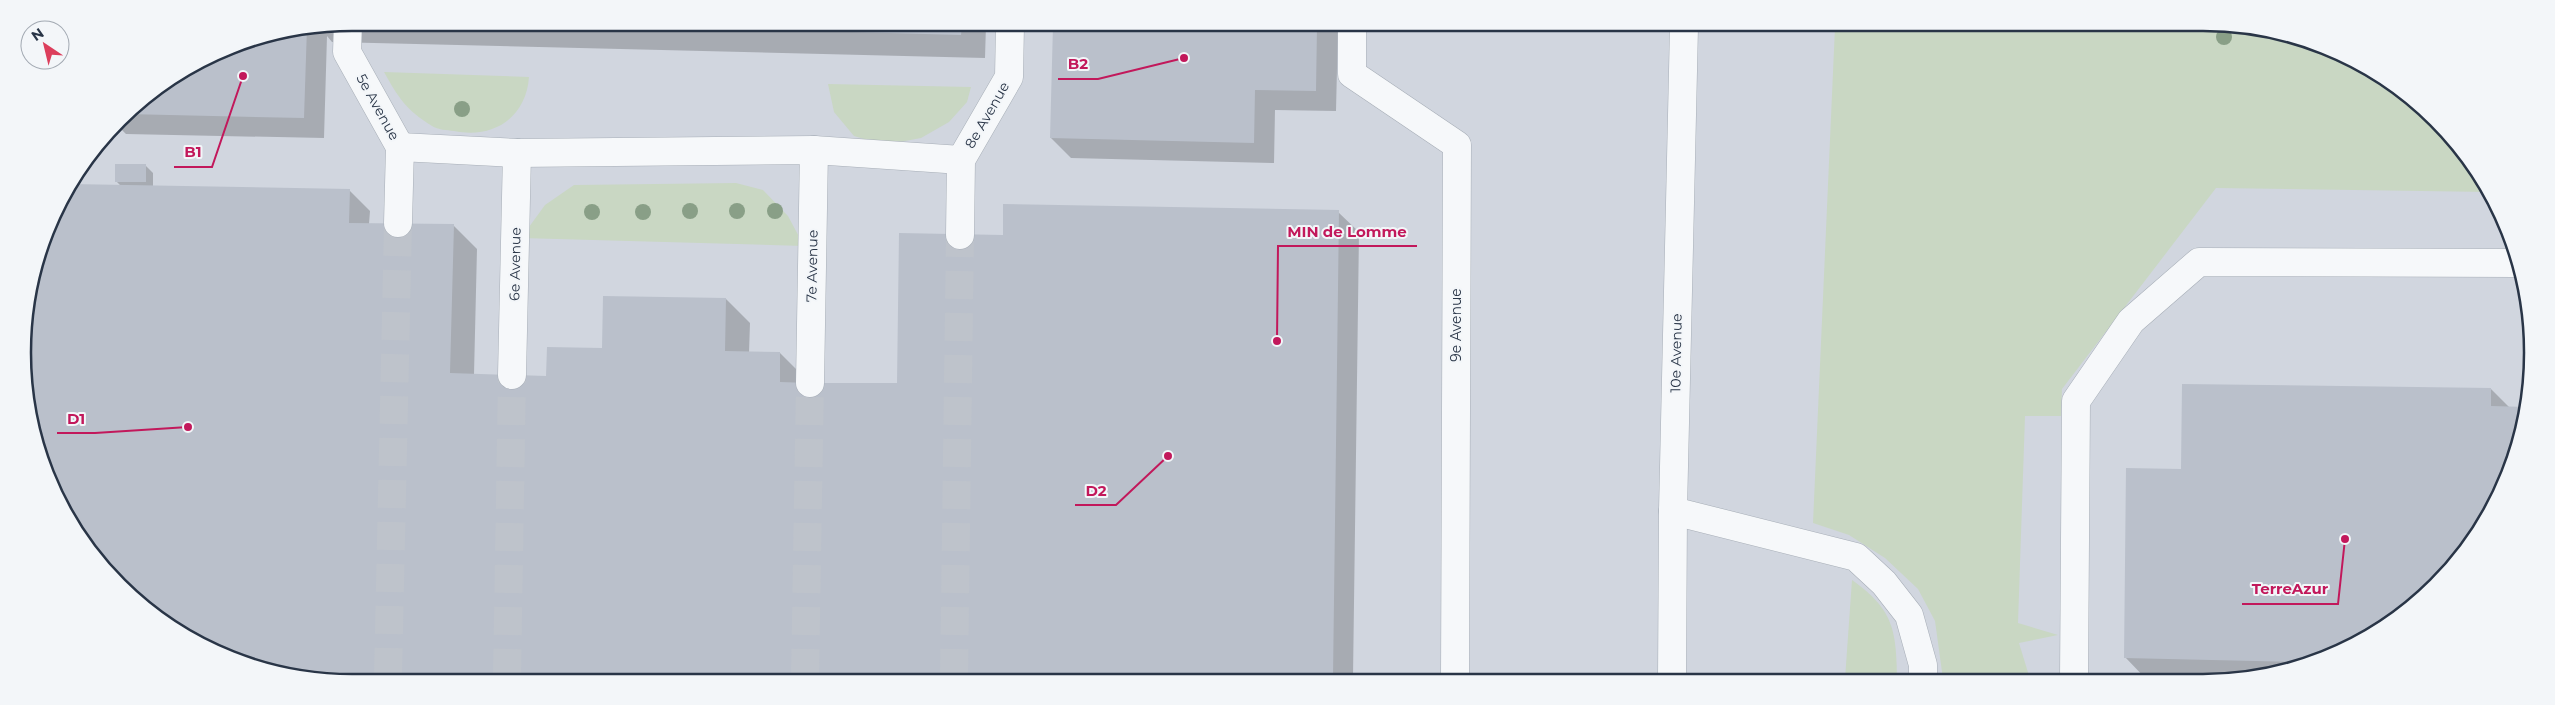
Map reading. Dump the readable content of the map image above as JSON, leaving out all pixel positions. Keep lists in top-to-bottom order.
{
  "streets": {
    "lane": [
      "5e Avenue",
      "8e Avenue",
      "6e Avenue",
      "7e Avenue",
      "9e Avenue",
      "10e Avenue"
    ]
  },
  "places": [
    "B2",
    "B1",
    "MIN de Lomme",
    "D1",
    "D2",
    "TerreAzur"
  ],
  "north": "top left"
}
